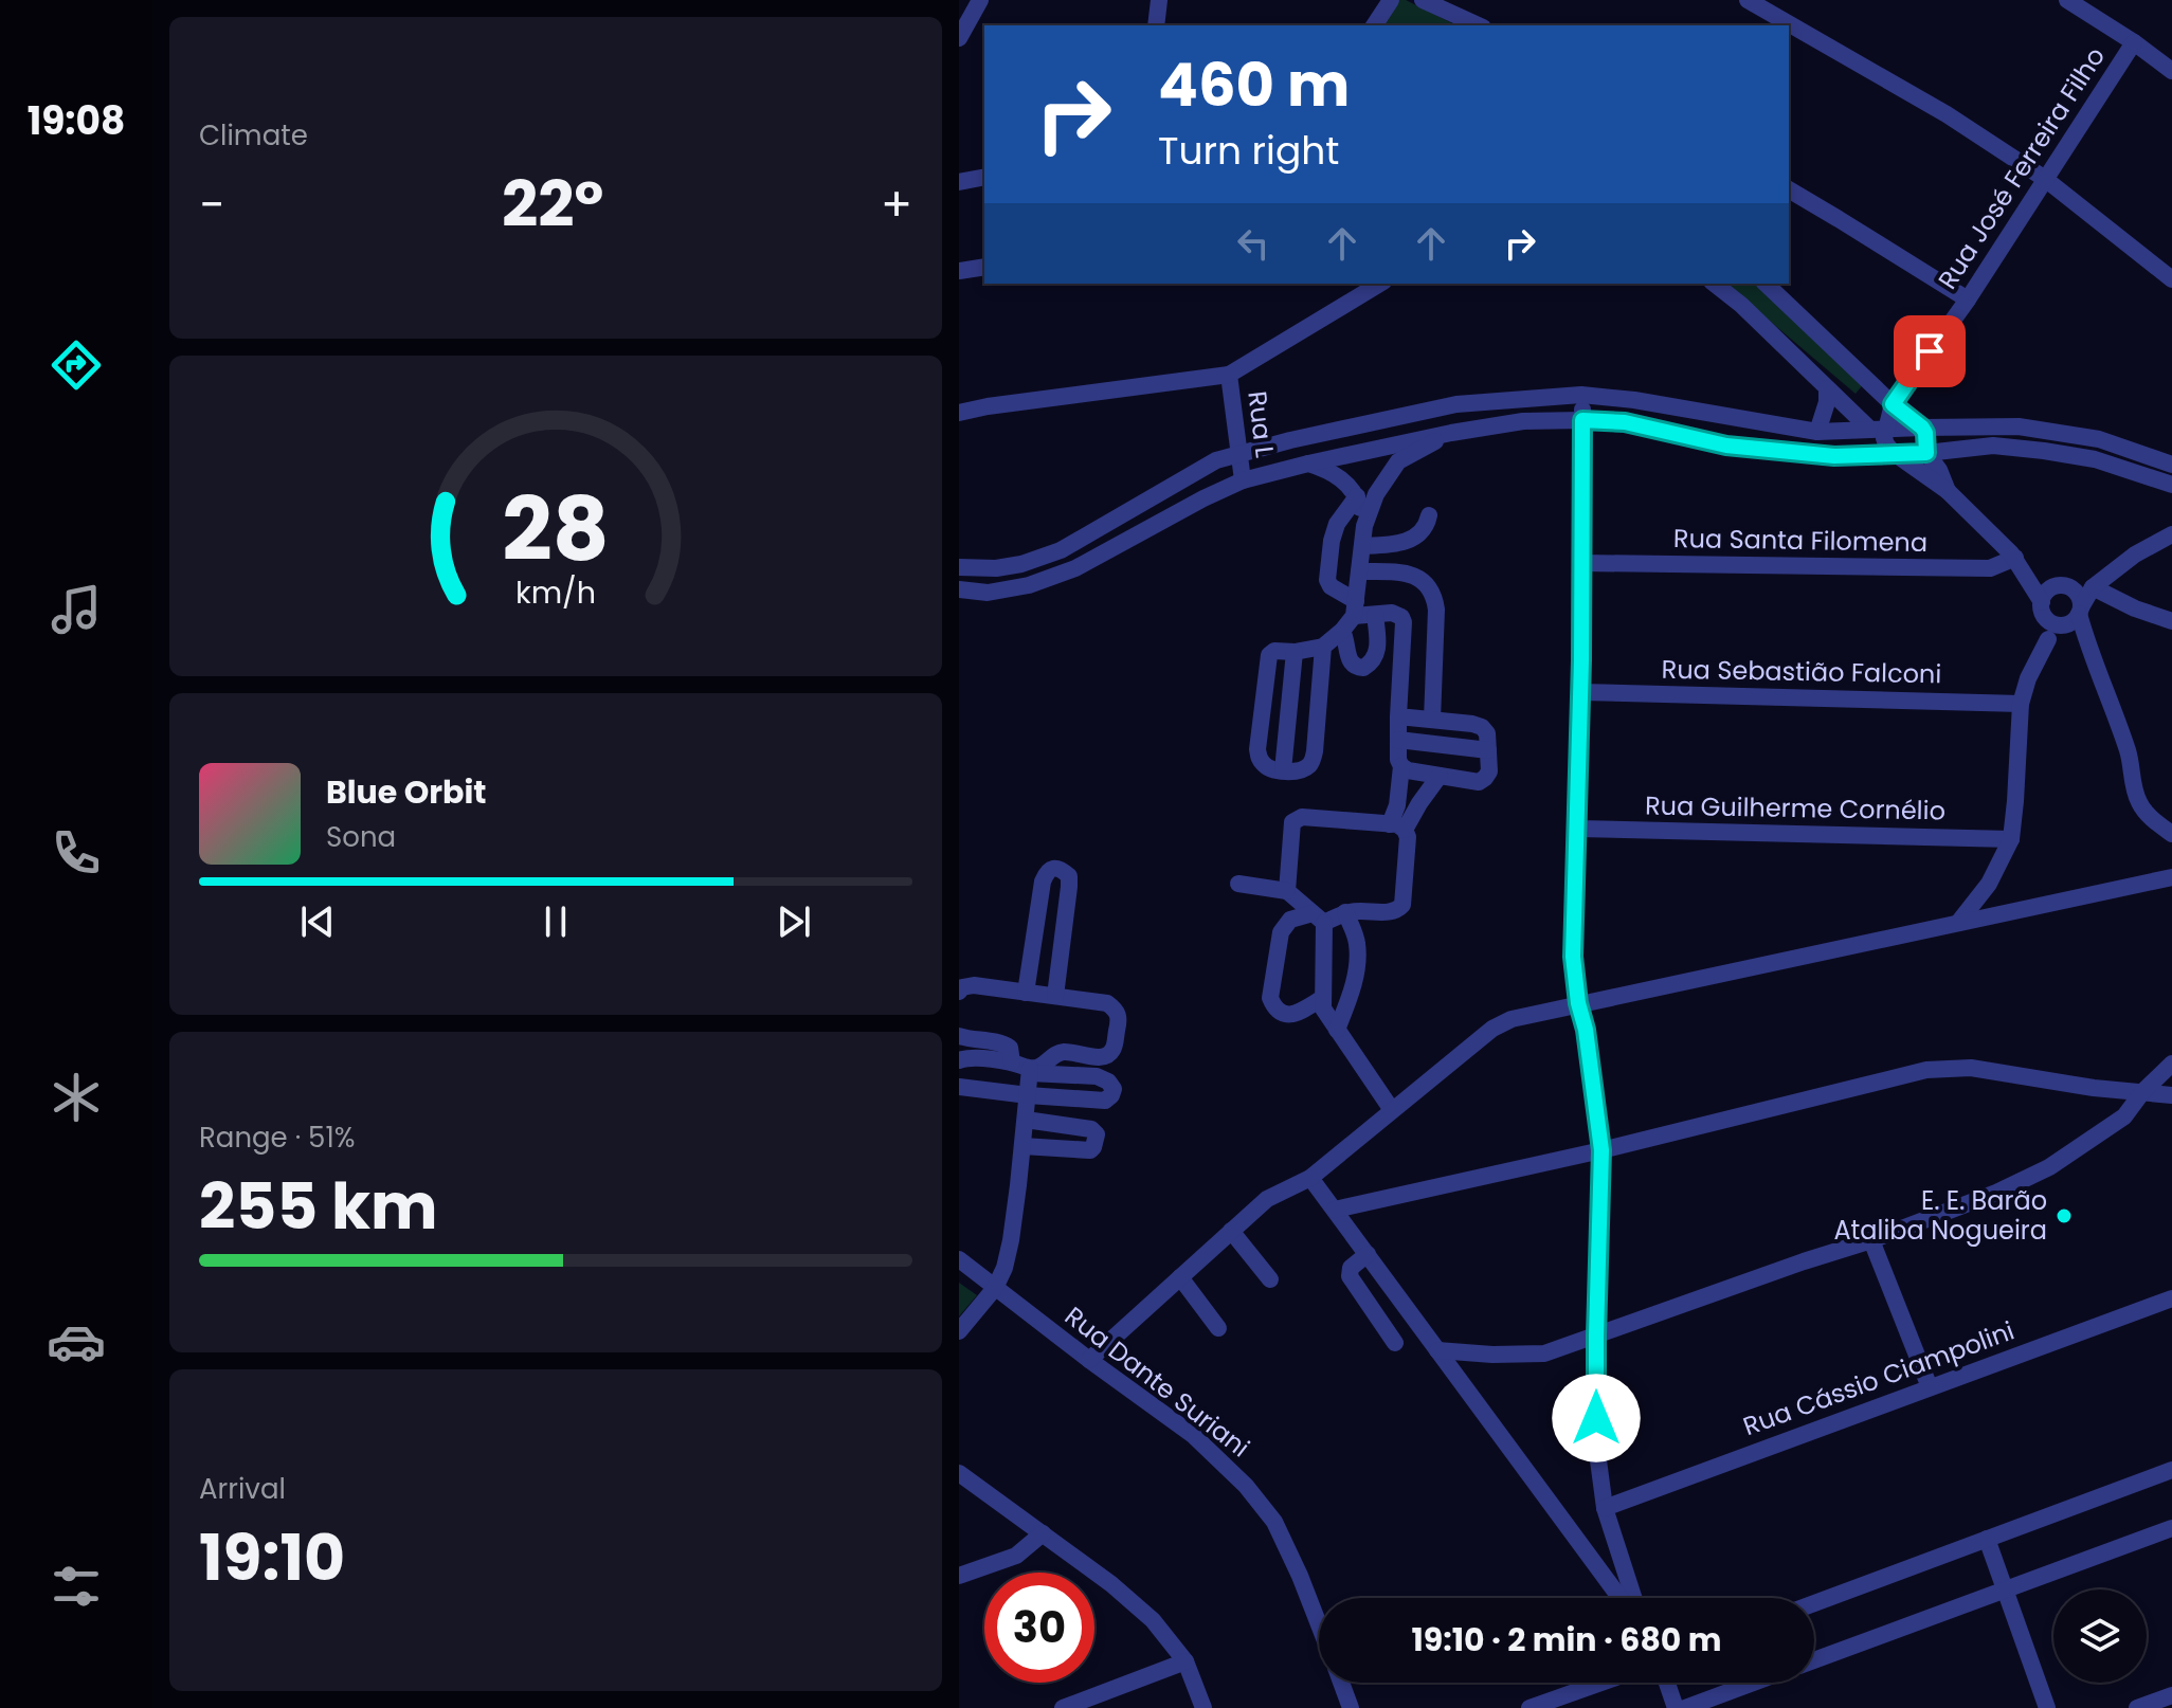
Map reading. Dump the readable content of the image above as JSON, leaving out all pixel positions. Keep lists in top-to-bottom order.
{
  "streets": {
    "street": [
      "Rua José Ferreira Filho",
      "Rua L",
      "Rua Santa Filomena",
      "Rua Sebastião Falconi",
      "Rua Guilherme Cornélio",
      "Rua Cássio Ciampolini",
      "Rua Dante Suriani"
    ]
  },
  "places": ["E. E. Barão Ataliba Nogueira"],
  "page": {
    "tabs": "19:08",
    "tile": [
      "Climate",
      ["Range · 51%", "255 km"],
      ["Arrival", "19:10"]
    ],
    "turn": ["460 m", "Turn right"],
    "heat": ["−", "22°", "+"],
    "song": ["Blue Orbit", "Sona"],
    "limit": "30",
    "trip": "19:10 · 2 min · 680 m",
    "gauge": ["28", "km/h"]
  }
}
